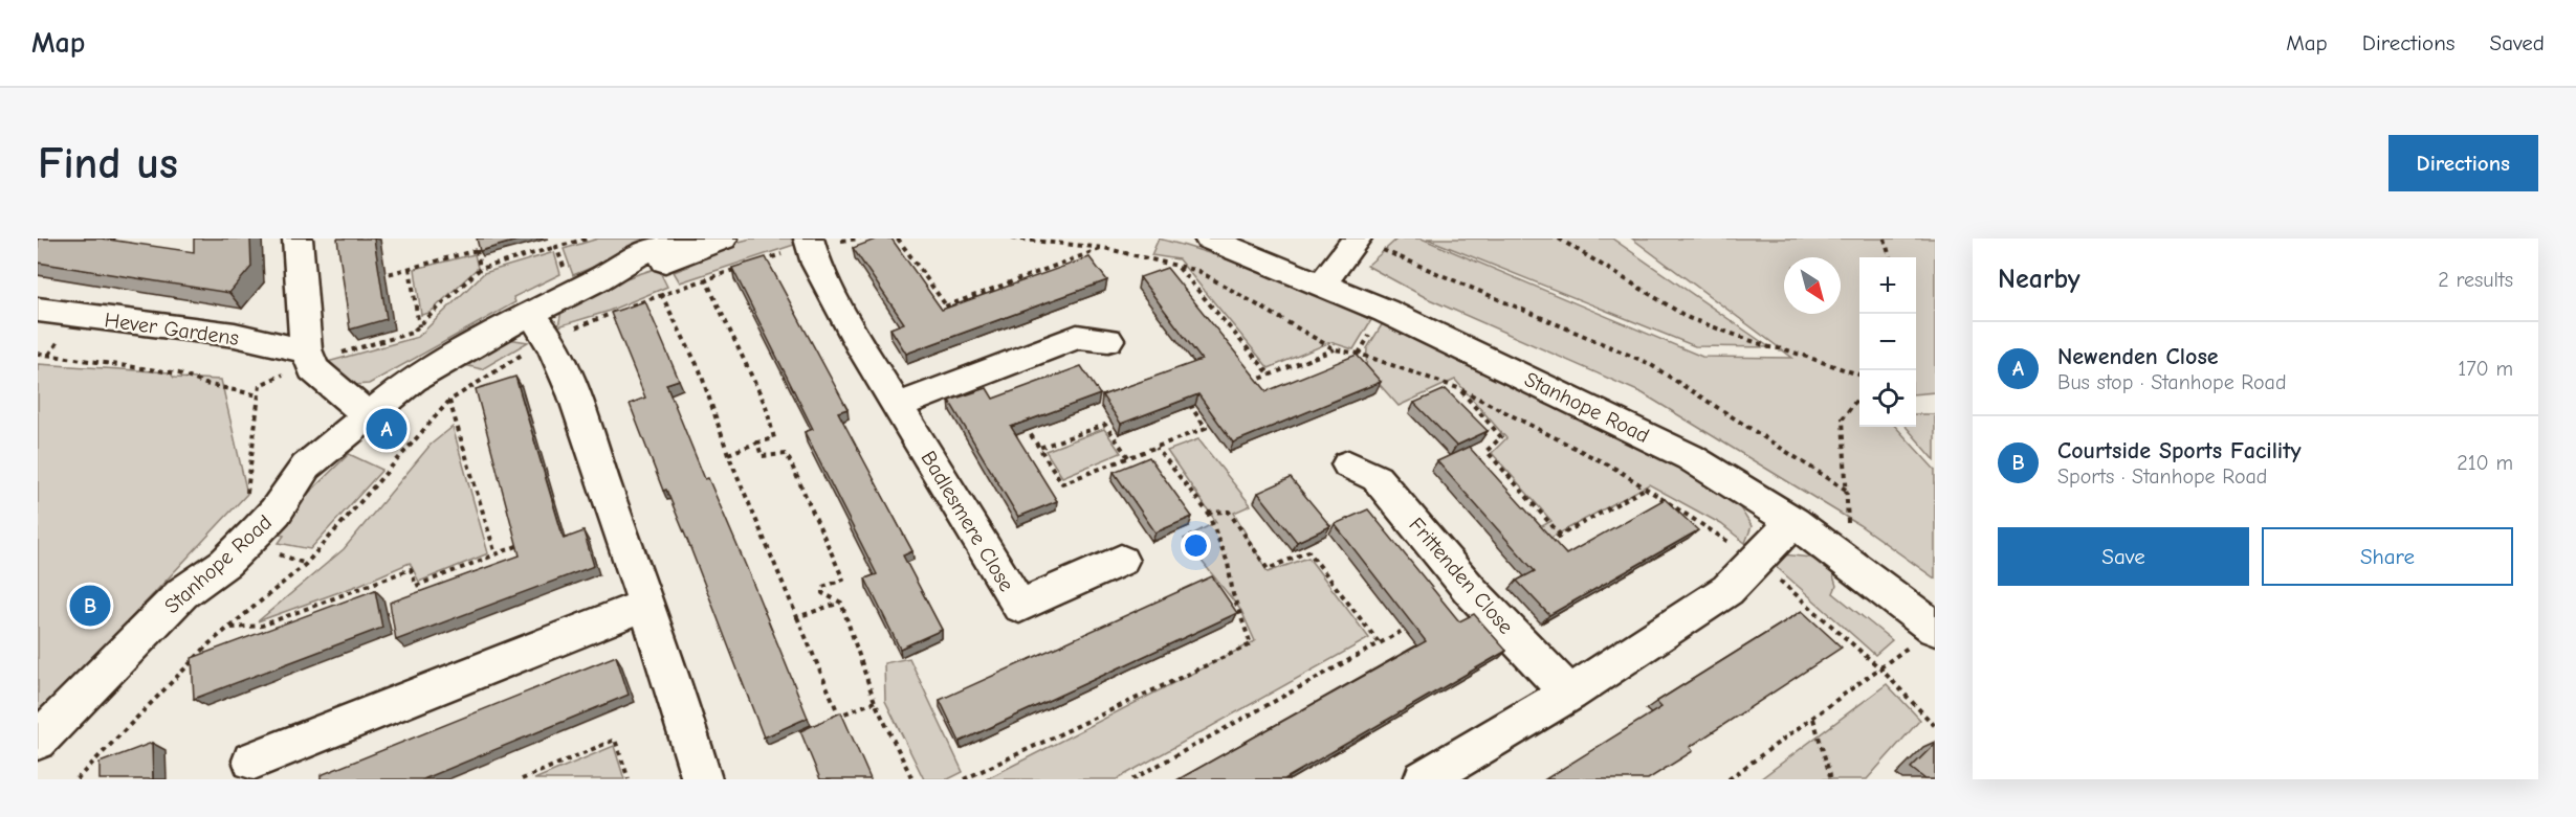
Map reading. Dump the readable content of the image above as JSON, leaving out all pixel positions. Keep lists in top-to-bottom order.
{
  "streets": {
    "street": [
      "Hever Gardens",
      "Stanhope Road",
      "Badlesmere Close",
      "Frittenden Close"
    ]
  },
  "north": "bottom right",
  "page": {
    "header": "Map",
    "nav": ["Map", "Directions", "Saved"],
    "buttons": [
      "Directions",
      ["Save", "Share"]
    ],
    "title": "Find us",
    "heading": ["Nearby", "2 results"],
    "map_buttons": ["+", "−"],
    "list": [
      {
        "mark": "A",
        "name": "Newenden Close",
        "note": "Bus stop · Stanhope Road",
        "value": "170 m"
      },
      {
        "mark": "B",
        "name": "Courtside Sports Facility",
        "note": "Sports · Stanhope Road",
        "value": "210 m"
      }
    ],
    "pins": ["A", "B"]
  }
}
